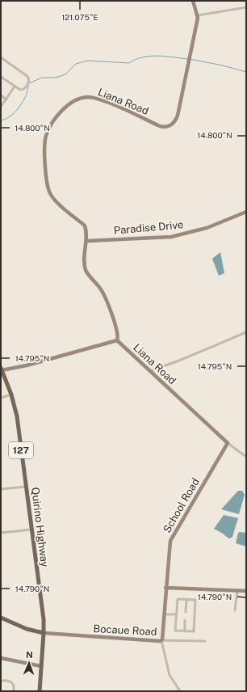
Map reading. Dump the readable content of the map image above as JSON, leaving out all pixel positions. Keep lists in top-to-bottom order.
{
  "streets": {
    "main road": ["127", "Quirino Highway"],
    "street": [
      "Liana Road",
      "Paradise Drive",
      "School Road",
      "Bocaue Road"
    ]
  },
  "crossings": [
    ["Liana Road", "Paradise Drive"],
    ["Liana Road", "School Road"],
    ["School Road", "Bocaue Road"],
    ["Quirino Highway", "Bocaue Road"]
  ],
  "north": "top",
  "coordinates": [
    "121.075°E",
    "14.800°N",
    "14.795°N",
    "14.790°N"
  ]
}
